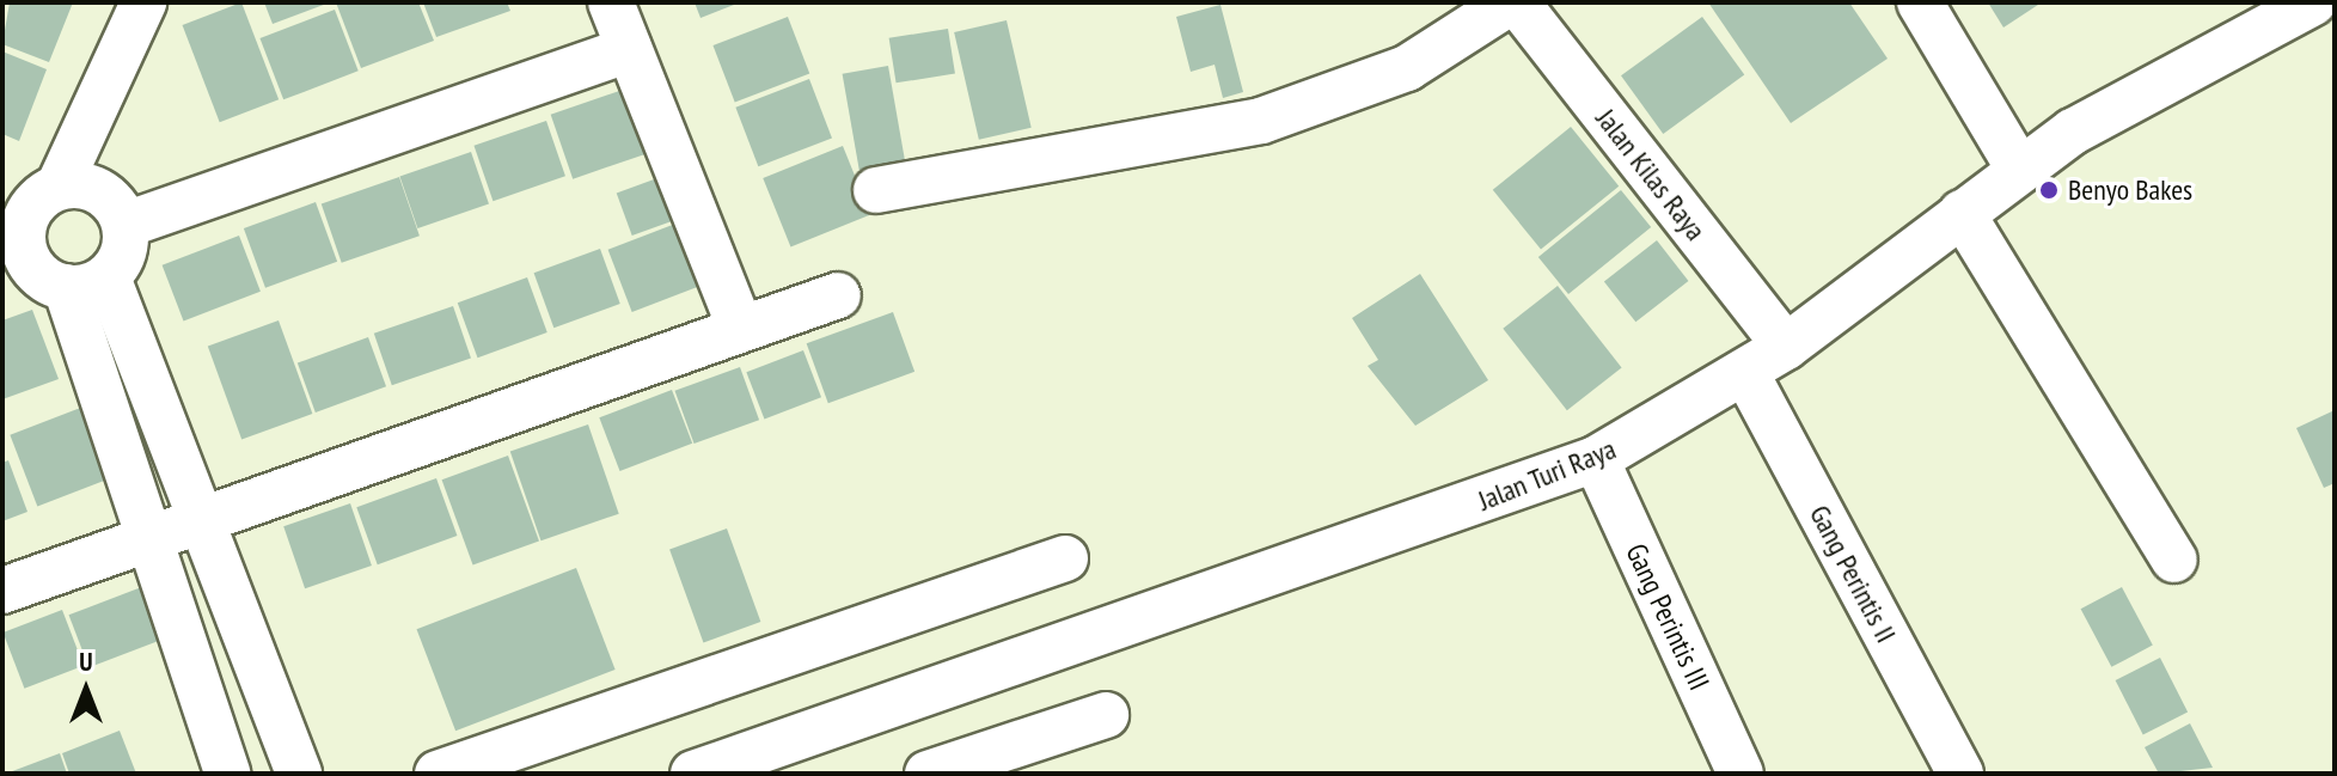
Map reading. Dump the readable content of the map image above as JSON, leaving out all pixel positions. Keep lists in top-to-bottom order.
{
  "streets": {
    "street": [
      "Jalan Kilas Raya",
      "Jalan Turi Raya",
      "Gang Perintis II",
      "Gang Perintis III"
    ]
  },
  "crossings": [
    ["Jalan Kilas Raya", "Jalan Turi Raya"],
    ["Jalan Turi Raya", "Gang Perintis II"],
    ["Jalan Turi Raya", "Gang Perintis III"]
  ],
  "places": ["Benyo Bakes"],
  "north": "top"
}
